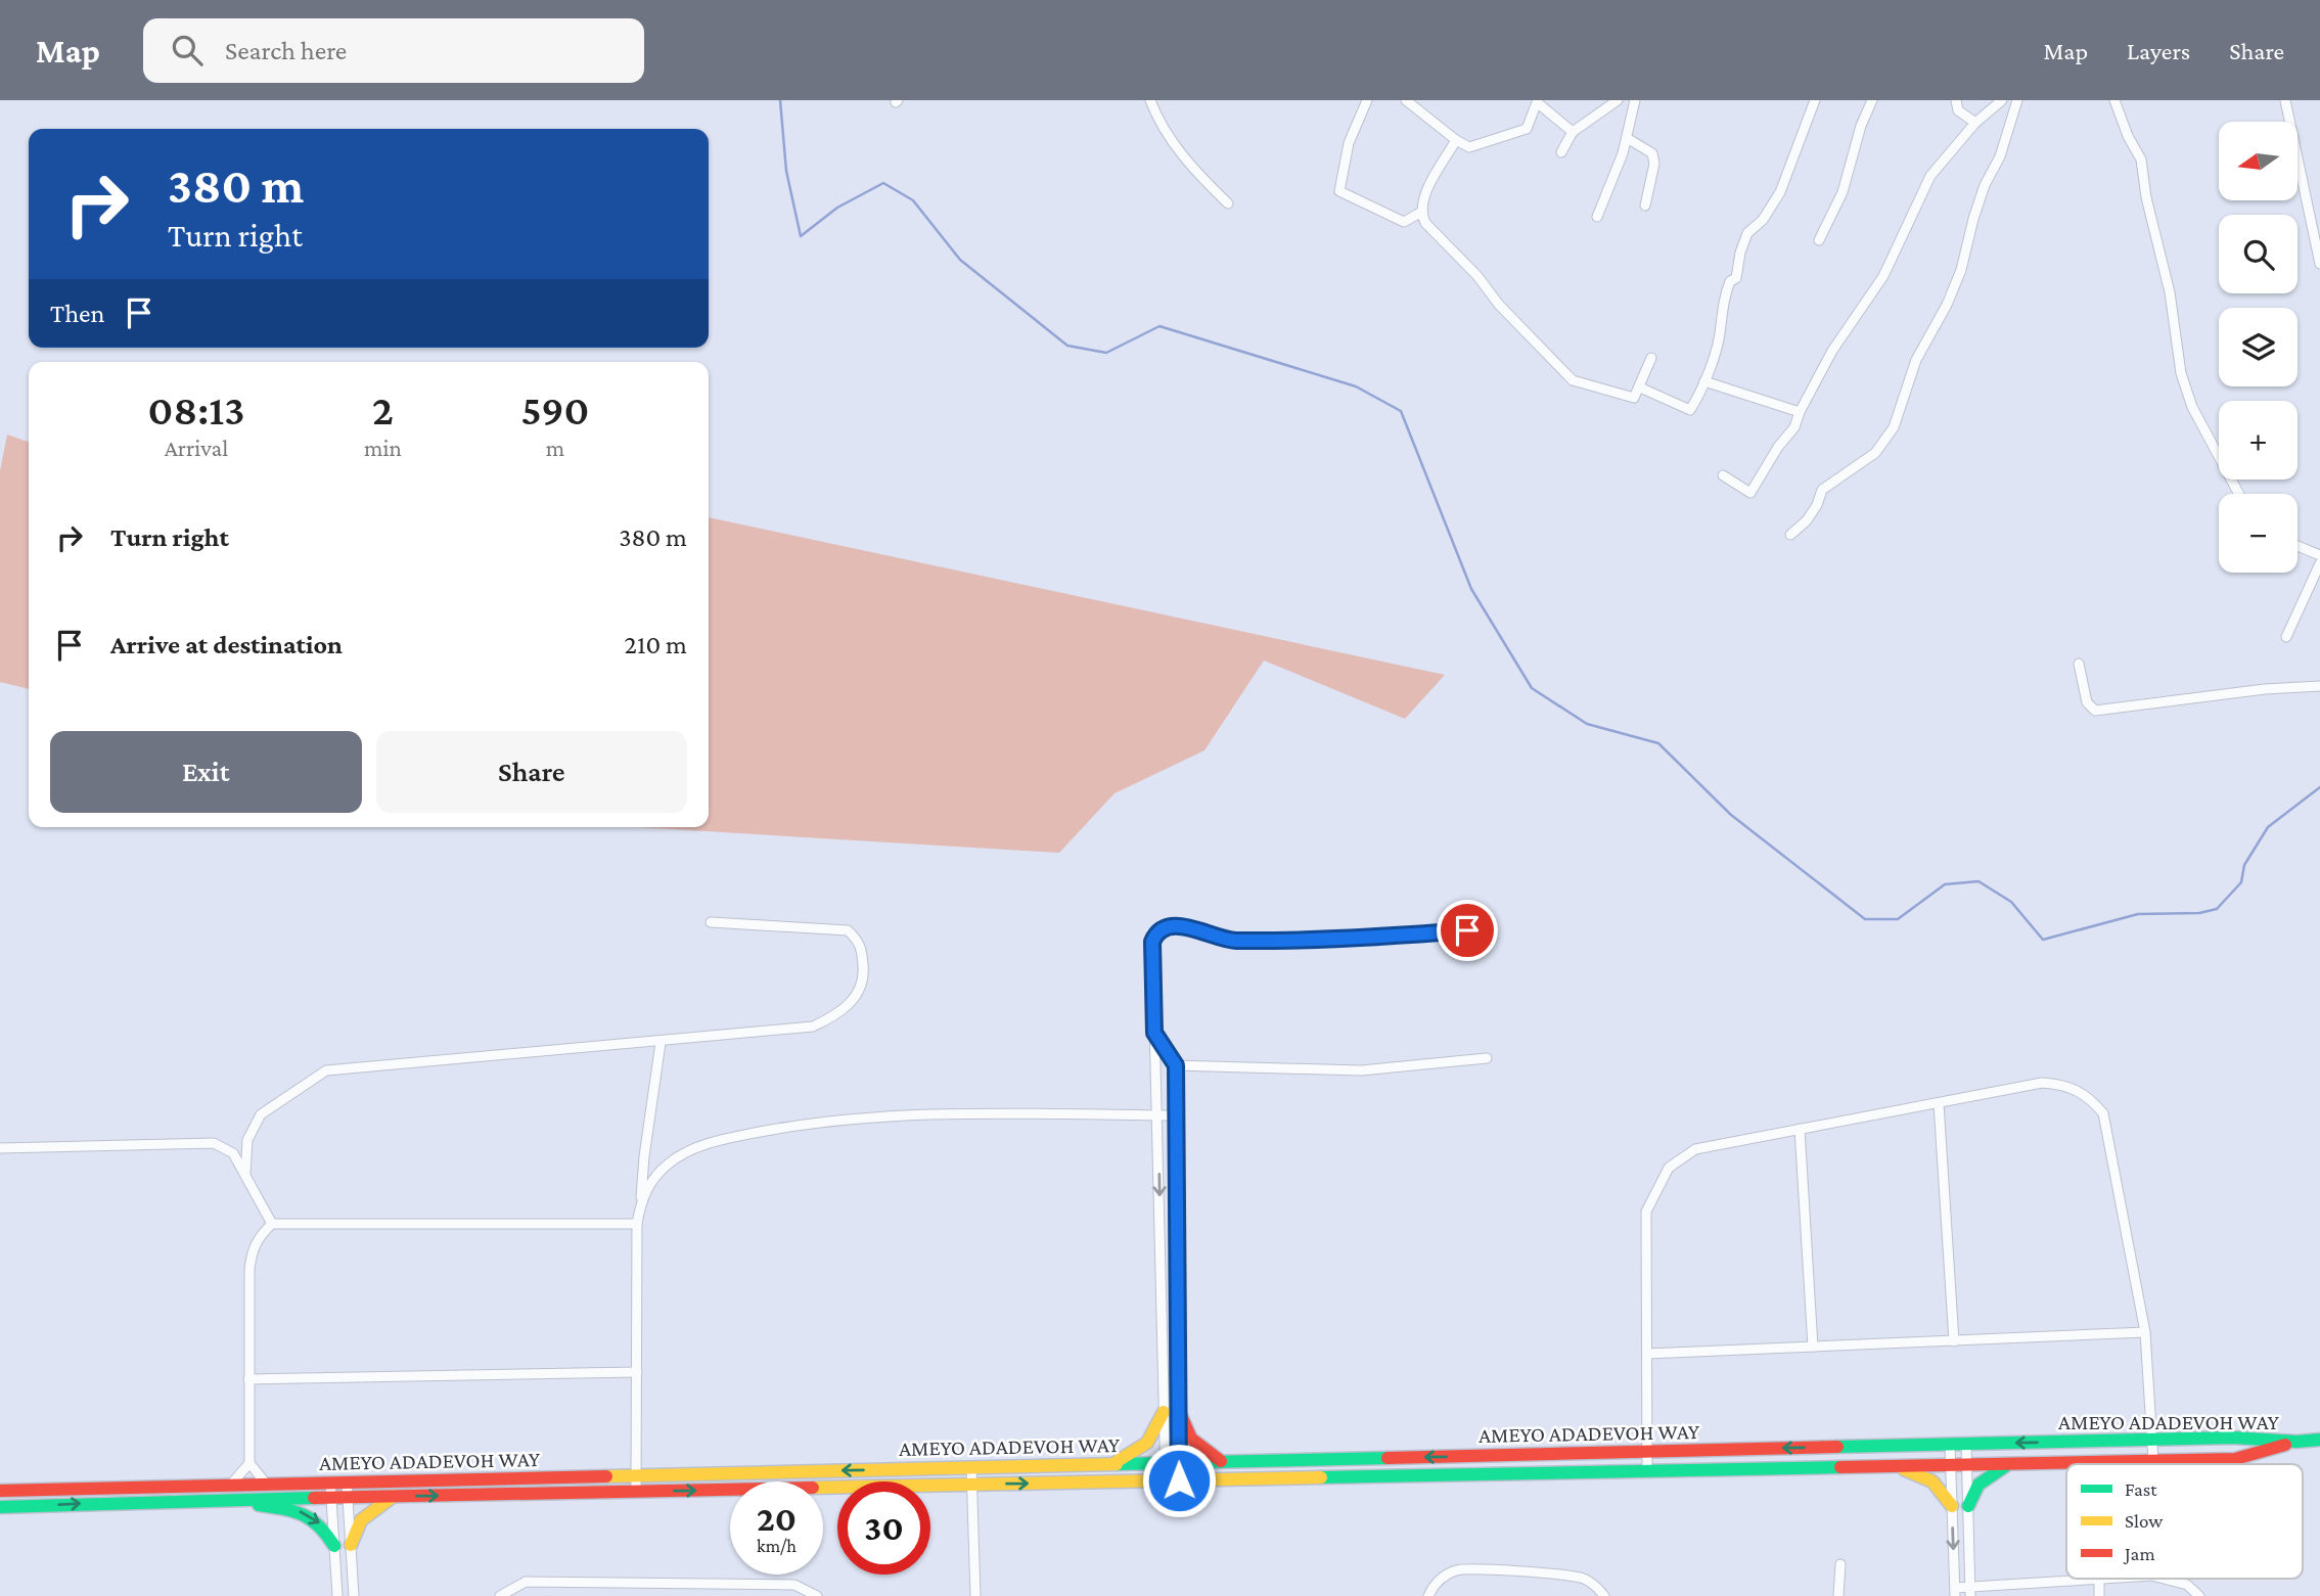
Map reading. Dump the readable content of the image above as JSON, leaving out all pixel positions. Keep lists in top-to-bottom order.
{
  "streets": {
    "street": ["AMEYO ADADEVOH WAY"]
  },
  "legend": ["Fast", "Slow", "Jam"],
  "north": "left",
  "page": {
    "header": "Map",
    "search": "Search here",
    "nav": ["Map", "Layers", "Share"],
    "map_buttons": ["+", "−"],
    "turn": ["380 m", "Turn right"],
    "then": "Then",
    "eta": [
      "08:13",
      "Arrival",
      "2",
      "min",
      "590",
      "m"
    ],
    "list": [
      {
        "name": "Turn right",
        "value": "380 m"
      },
      {
        "name": "Arrive at destination",
        "value": "210 m"
      }
    ],
    "buttons": ["Exit", "Share"],
    "speed": "20 km/h",
    "limit": "30"
  }
}
